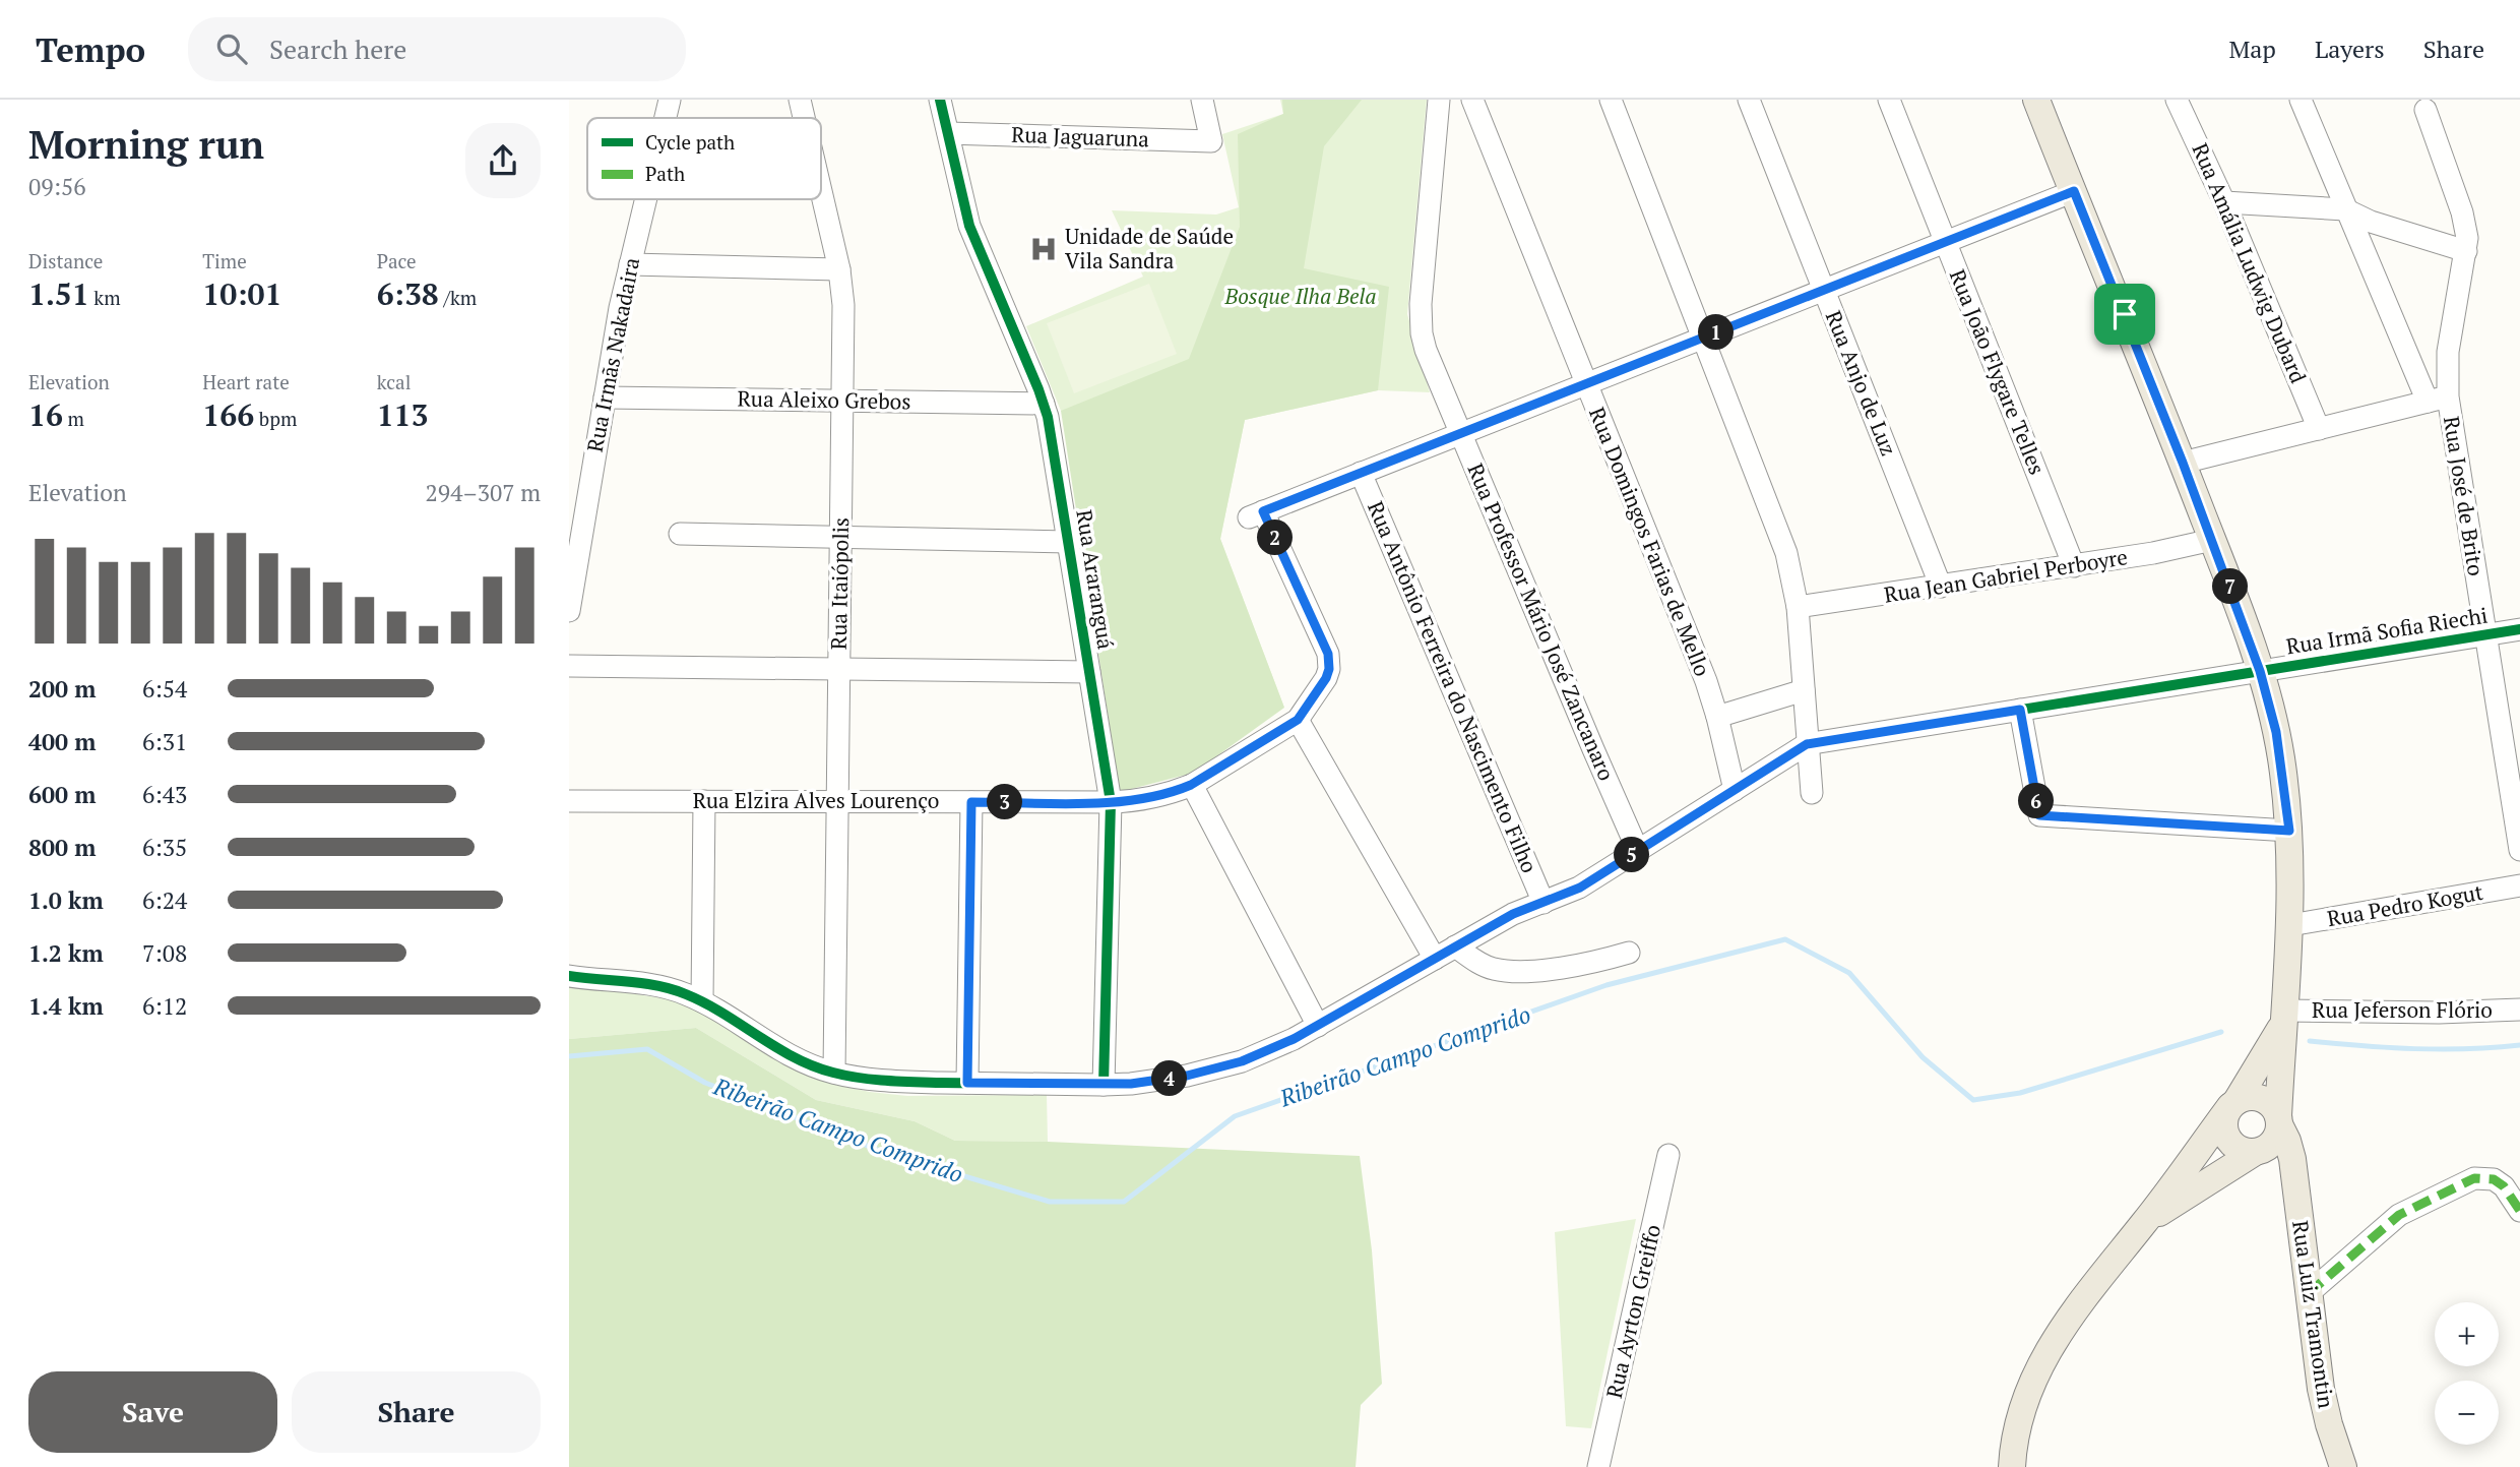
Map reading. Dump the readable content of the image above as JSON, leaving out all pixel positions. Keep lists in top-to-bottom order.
{
  "streets": {
    "main road": ["Rua Luiz Tramontin"],
    "street": [
      "Rua Jaguaruna",
      "Rua Amália Ludwig Dubard",
      "Rua Irmãs Nakadaira",
      "Rua João Flygare Telles",
      "Rua Anjo de Luz",
      "Rua Aleixo Grebos",
      "Rua José de Brito",
      "Rua Domingos Farias de Mello",
      "Rua Jean Gabriel Perboyre",
      "Rua Araranguá",
      "Rua Itaiópolis",
      "Rua Professor Mário José Zancanaro",
      "Rua Irmã Sofia Riechi",
      "Rua Antônio Ferreira do Nascimento Filho",
      "Rua Elzira Alves Lourenço",
      "Rua Pedro Kogut",
      "Rua Jeferson Flório",
      "Rua Ayrton Greiffo"
    ]
  },
  "crossings": [
    ["Rua Jaguaruna", "Rua Araranguá"],
    ["Rua Irmãs Nakadaira", "Rua Aleixo Grebos"],
    ["Rua João Flygare Telles", "Rua Jean Gabriel Perboyre"],
    ["Rua Anjo de Luz", "Rua Jean Gabriel Perboyre"],
    ["Rua Aleixo Grebos", "Rua Araranguá"],
    ["Rua Aleixo Grebos", "Rua Itaiópolis"],
    ["Rua José de Brito", "Rua Irmã Sofia Riechi"],
    ["Rua Jean Gabriel Perboyre", "Rua Luiz Tramontin"],
    ["Rua Araranguá", "Rua Elzira Alves Lourenço"],
    ["Rua Itaiópolis", "Rua Elzira Alves Lourenço"],
    ["Rua Irmã Sofia Riechi", "Rua Luiz Tramontin"],
    ["Rua Pedro Kogut", "Rua Luiz Tramontin"],
    ["Rua Jeferson Flório", "Rua Luiz Tramontin"]
  ],
  "water": ["Ribeirão Campo Comprido"],
  "parks": ["Bosque Ilha Bela"],
  "places": {
    "hospital": ["Unidade de Saúde Vila Sandra"]
  },
  "legend": ["Cycle path", "Path"],
  "page": {
    "header": "Tempo",
    "search": "Search here",
    "nav": ["Map", "Layers", "Share"],
    "heading": ["Morning run", "09:56"],
    "stats": [
      ["Distance", "1.51 km"],
      ["Time", "10:01"],
      ["Pace", "6:38 /km"],
      ["Elevation", "16 m"],
      ["Heart rate", "166 bpm"],
      ["kcal", "113"]
    ],
    "pins": [
      "1",
      "2",
      "7",
      "6",
      "3",
      "5",
      "4"
    ],
    "chart": ["Elevation", "294–307 m"],
    "list": [
      {
        "name": "200 m",
        "note": "6:54"
      },
      {
        "name": "400 m",
        "note": "6:31"
      },
      {
        "name": "600 m",
        "note": "6:43"
      },
      {
        "name": "800 m",
        "note": "6:35"
      },
      {
        "name": "1.0 km",
        "note": "6:24"
      },
      {
        "name": "1.2 km",
        "note": "7:08"
      },
      {
        "name": "1.4 km",
        "note": "6:12"
      }
    ],
    "map_buttons": ["+", "−"],
    "buttons": ["Save", "Share"]
  }
}
